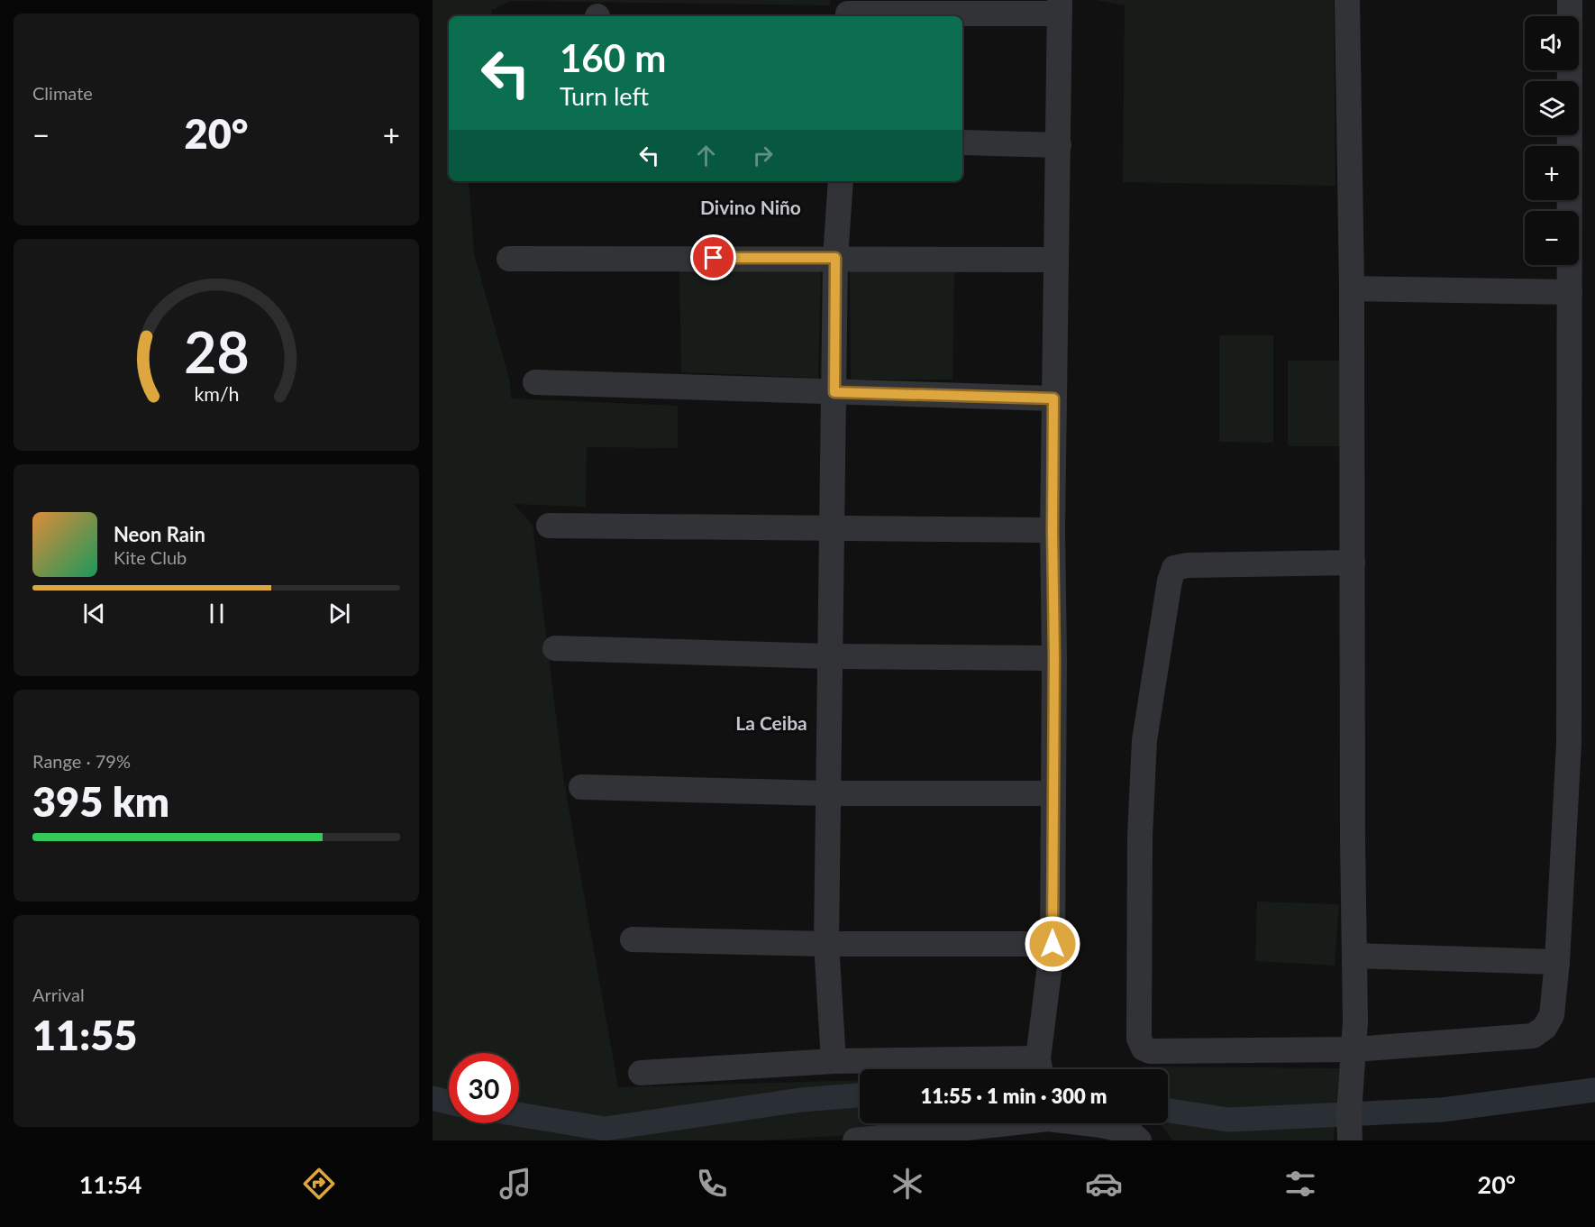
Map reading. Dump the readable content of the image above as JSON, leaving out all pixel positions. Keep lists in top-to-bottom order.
{
  "districts": ["Divino Niño", "La Ceiba"],
  "page": {
    "tile": [
      "Climate",
      ["Range · 79%", "395 km"],
      ["Arrival", "11:55"]
    ],
    "map_buttons": ["+", "−"],
    "turn": ["160 m", "Turn left"],
    "heat": ["−", "20°", "+"],
    "song": ["Neon Rain", "Kite Club"],
    "limit": "30",
    "trip": "11:55 · 1 min · 300 m",
    "tabs": ["11:54", "20°"],
    "gauge": ["28", "km/h"]
  }
}
